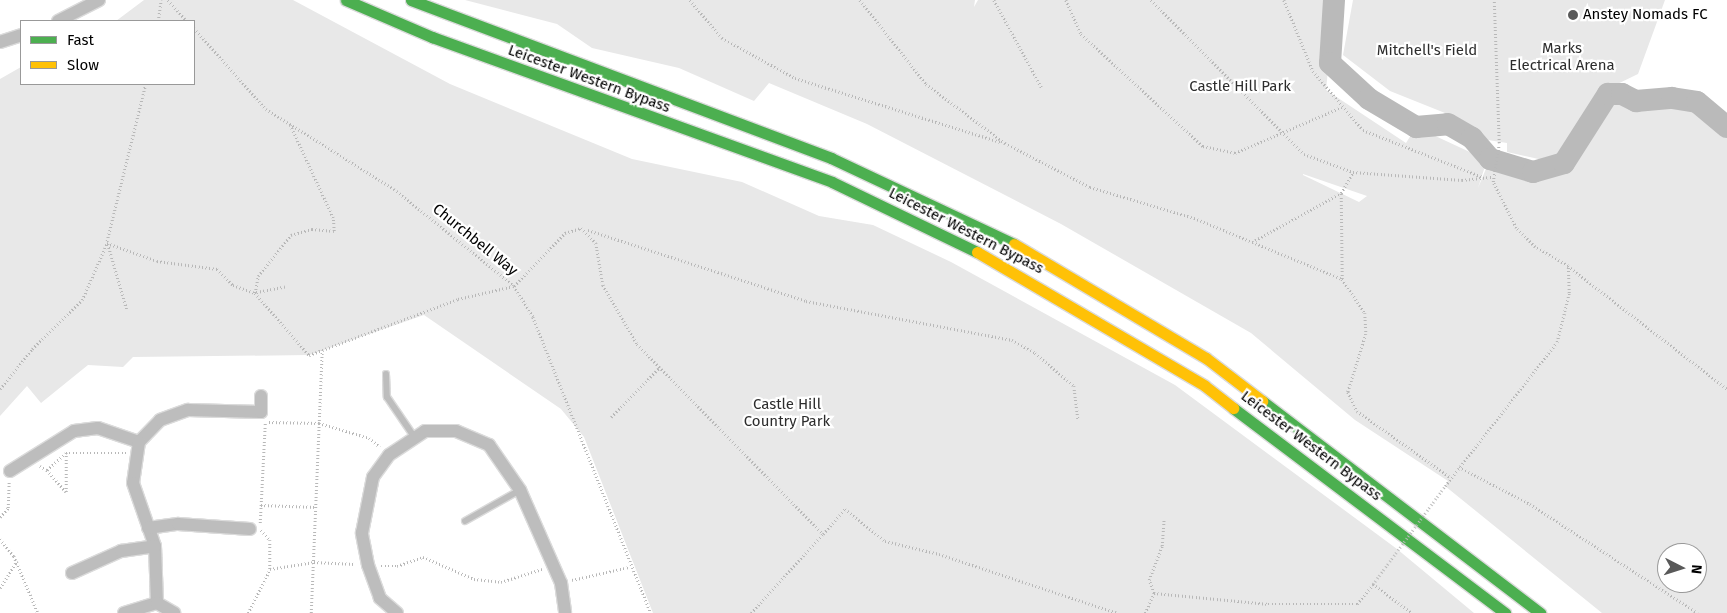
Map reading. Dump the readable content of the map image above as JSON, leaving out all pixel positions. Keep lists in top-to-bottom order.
{
  "streets": {
    "highway": ["Leicester Western Bypass"],
    "path": ["Churchbell Way"]
  },
  "parks": [
    "Marks Electrical Arena",
    "Mitchell's Field",
    "Castle Hill Park",
    "Castle Hill Country Park"
  ],
  "places": ["Anstey Nomads FC"],
  "legend": ["Fast", "Slow"],
  "north": "right"
}
